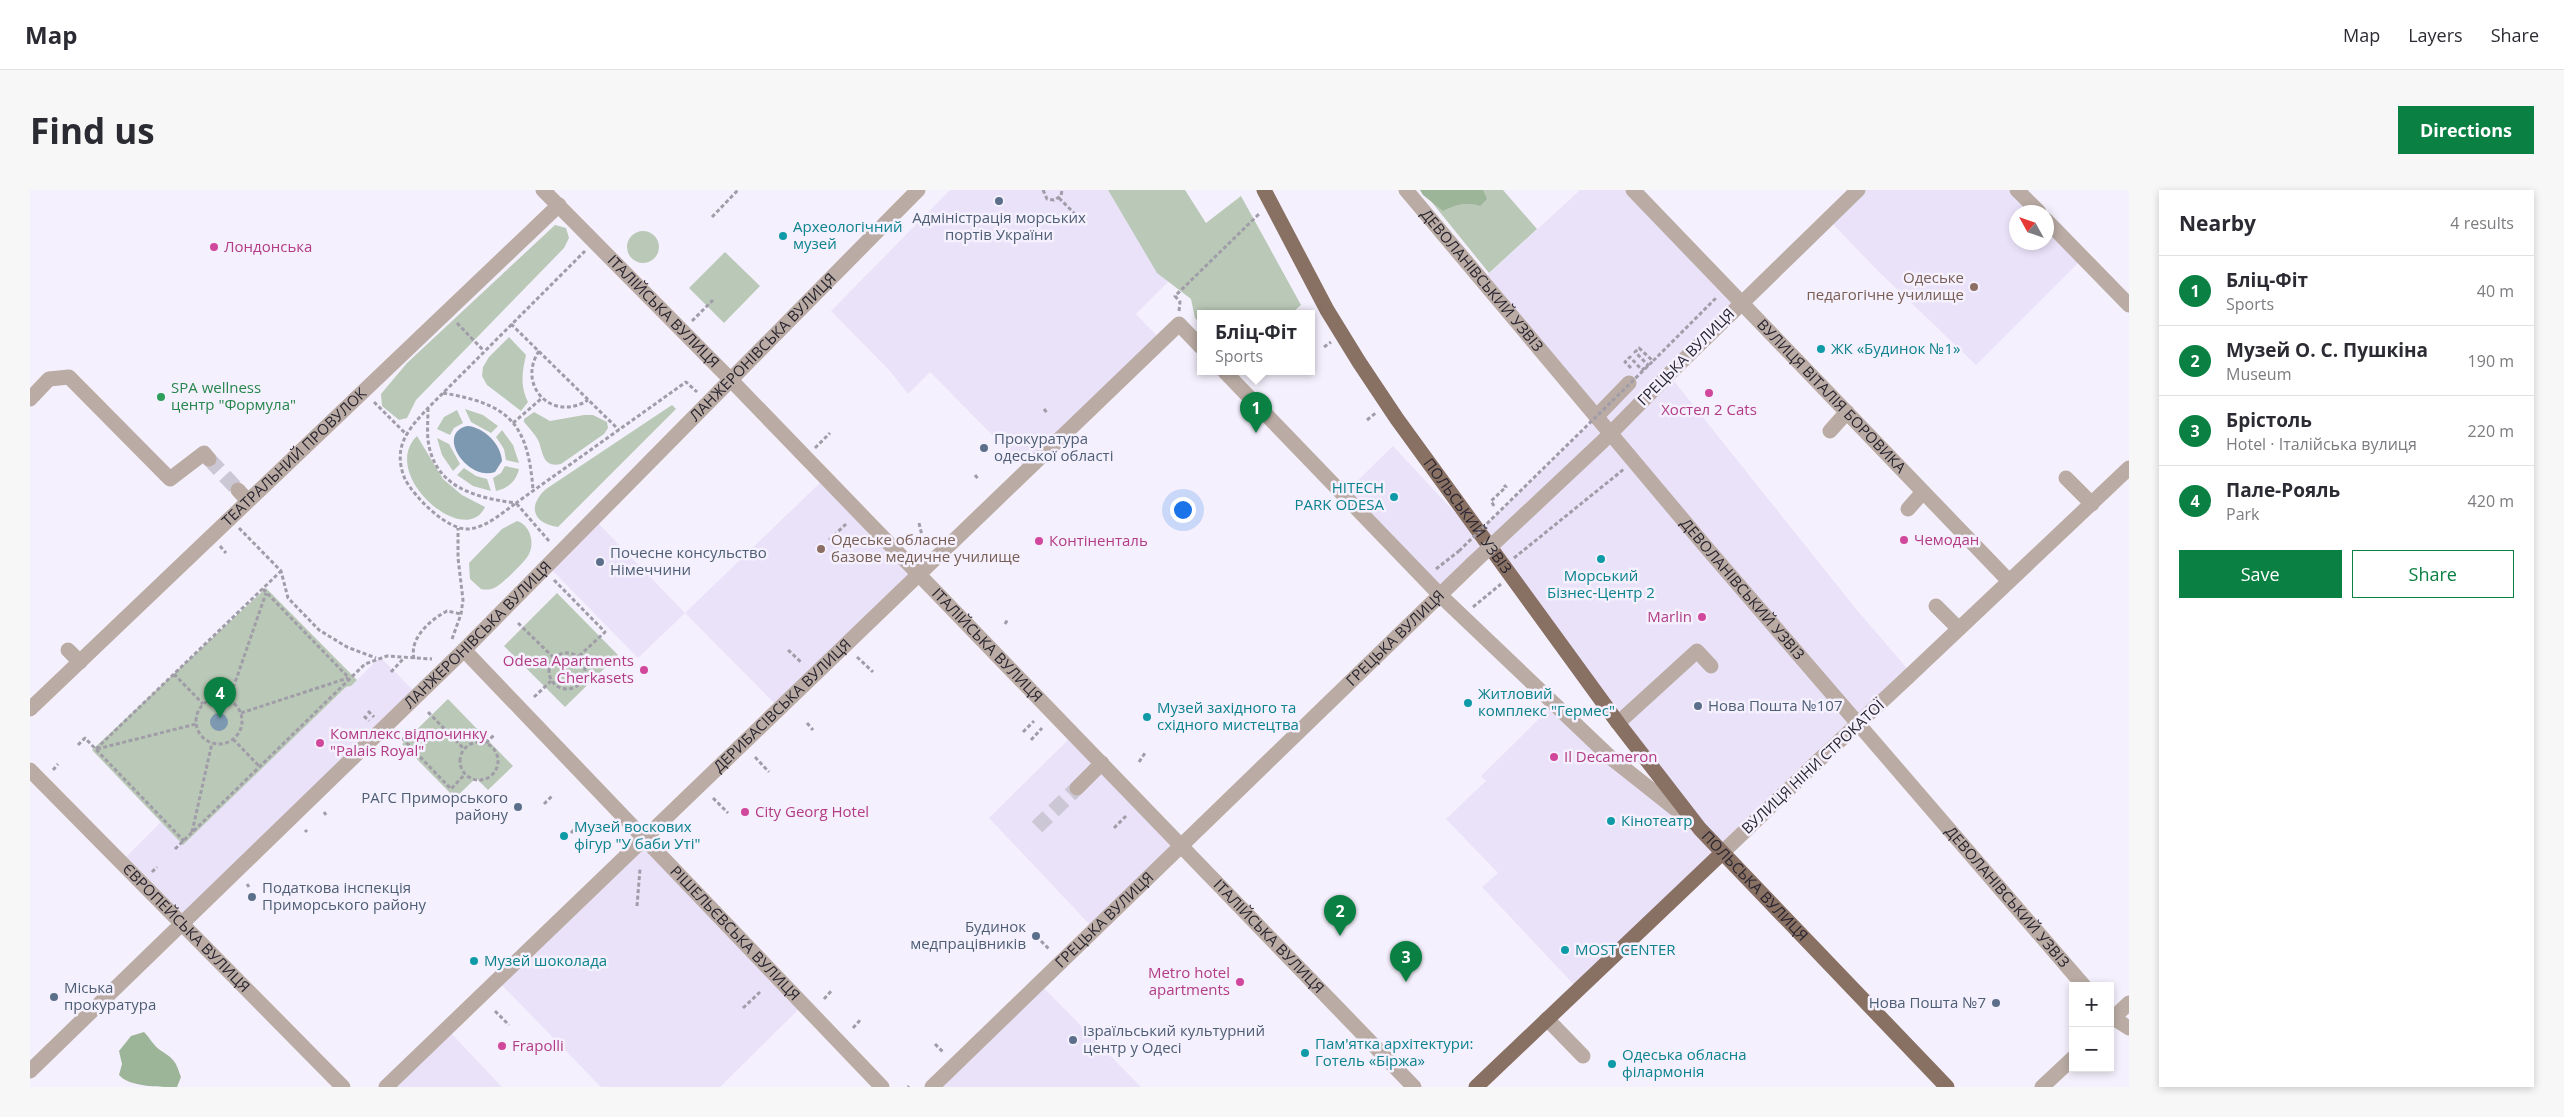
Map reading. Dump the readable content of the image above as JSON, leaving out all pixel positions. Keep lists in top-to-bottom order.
{
  "streets": {
    "main road": ["ПОЛЬСЬКИЙ УЗВІЗ", "ВУЛИЦЯ НІНИ СТРОКАТОЇ", "ПОЛЬСЬКА ВУЛИЦЯ"],
    "street": [
      "ДЕВОЛАНІВСЬКИЙ УЗВІЗ",
      "ІТАЛІЙСЬКА ВУЛИЦЯ",
      "ЛАНЖЕРОНІВСЬКА ВУЛИЦЯ",
      "ГРЕЦЬКА ВУЛИЦЯ",
      "ВУЛИЦЯ ВІТАЛІЯ БОРОВИКА",
      "ТЕАТРАЛЬНИЙ ПРОВУЛОК",
      "ДЕРИБАСІВСЬКА ВУЛИЦЯ",
      "ЄВРОПЕЙСЬКА ВУЛИЦЯ",
      "РІШЕЛЬЄВСЬКА ВУЛИЦЯ"
    ]
  },
  "crossings": [
    ["ІТАЛІЙСЬКА ВУЛИЦЯ", "ЛАНЖЕРОНІВСЬКА ВУЛИЦЯ"],
    ["ІТАЛІЙСЬКА ВУЛИЦЯ", "ГРЕЦЬКА ВУЛИЦЯ"],
    ["ІТАЛІЙСЬКА ВУЛИЦЯ", "ТЕАТРАЛЬНИЙ ПРОВУЛОК"],
    ["ІТАЛІЙСЬКА ВУЛИЦЯ", "ДЕРИБАСІВСЬКА ВУЛИЦЯ"],
    ["ЛАНЖЕРОНІВСЬКА ВУЛИЦЯ", "ЄВРОПЕЙСЬКА ВУЛИЦЯ"],
    ["ЛАНЖЕРОНІВСЬКА ВУЛИЦЯ", "РІШЕЛЬЄВСЬКА ВУЛИЦЯ"],
    ["ГРЕЦЬКА ВУЛИЦЯ", "ВУЛИЦЯ ВІТАЛІЯ БОРОВИКА"],
    ["ГРЕЦЬКА ВУЛИЦЯ", "ПОЛЬСЬКА ВУЛИЦЯ"],
    ["ВУЛИЦЯ ВІТАЛІЯ БОРОВИКА", "ВУЛИЦЯ НІНИ СТРОКАТОЇ"],
    ["ПОЛЬСЬКИЙ УЗВІЗ", "ПОЛЬСЬКА ВУЛИЦЯ"],
    ["ДЕРИБАСІВСЬКА ВУЛИЦЯ", "РІШЕЛЬЄВСЬКА ВУЛИЦЯ"],
    ["ВУЛИЦЯ НІНИ СТРОКАТОЇ", "ПОЛЬСЬКА ВУЛИЦЯ"]
  ],
  "places": [
    "Адміністрація морських портів України",
    "Археологічний музей",
    "Лондонська",
    "Одеське педагогічне училище",
    "ЖК «Будинок №1»",
    "Хостел 2 Cats",
    "SPA wellness центр \"Формула\"",
    "Прокуратура одеської області",
    "HITECH PARK ODESA",
    "Чемодан",
    "Контіненталь",
    "Одеське обласне базове медичне училище",
    "Морський Бізнес-Центр 2",
    "Почесне консульство Німеччини",
    "Marlin",
    "Odesa Apartments Cherkasets",
    "Житловий комплекс \"Гермес\"",
    "Нова Пошта №107",
    "Музей західного та східного мистецтва",
    "Комплекс відпочинку \"Palais Royal\"",
    "Il Decameron",
    "РАГС Приморського району",
    "City Georg Hotel",
    "Кінотеатр",
    "Музей воскових фігур \"У баби Уті\"",
    "Податкова інспекція Приморського району",
    "Будинок медпрацівників",
    "MOST CENTER",
    "Музей шоколада",
    "Metro hotel apartments",
    "Міська прокуратура",
    "Нова Пошта №7",
    "Ізраїльський культурний центр у Одесі",
    "Frapolli",
    "Пам'ятка архітектури: Готель «Біржа»",
    "Одеська обласна філармонія"
  ],
  "north": "top left",
  "page": {
    "header": "Map",
    "nav": ["Map", "Layers", "Share"],
    "buttons": [
      "Directions",
      ["Save", "Share"]
    ],
    "title": "Find us",
    "heading": ["Nearby", "4 results"],
    "list": [
      {
        "mark": "1",
        "name": "Бліц-Фіт",
        "note": "Sports",
        "value": "40 m"
      },
      {
        "mark": "2",
        "name": "Музей О. С. Пушкіна",
        "note": "Museum",
        "value": "190 m"
      },
      {
        "mark": "3",
        "name": "Брістоль",
        "note": "Hotel · Італійська вулиця",
        "value": "220 m"
      },
      {
        "mark": "4",
        "name": "Пале-Рояль",
        "note": "Park",
        "value": "420 m"
      }
    ],
    "popup": ["Бліц-Фіт", "Sports"],
    "pins": [
      "1",
      "4",
      "2",
      "3"
    ],
    "map_buttons": ["+", "−"]
  }
}
